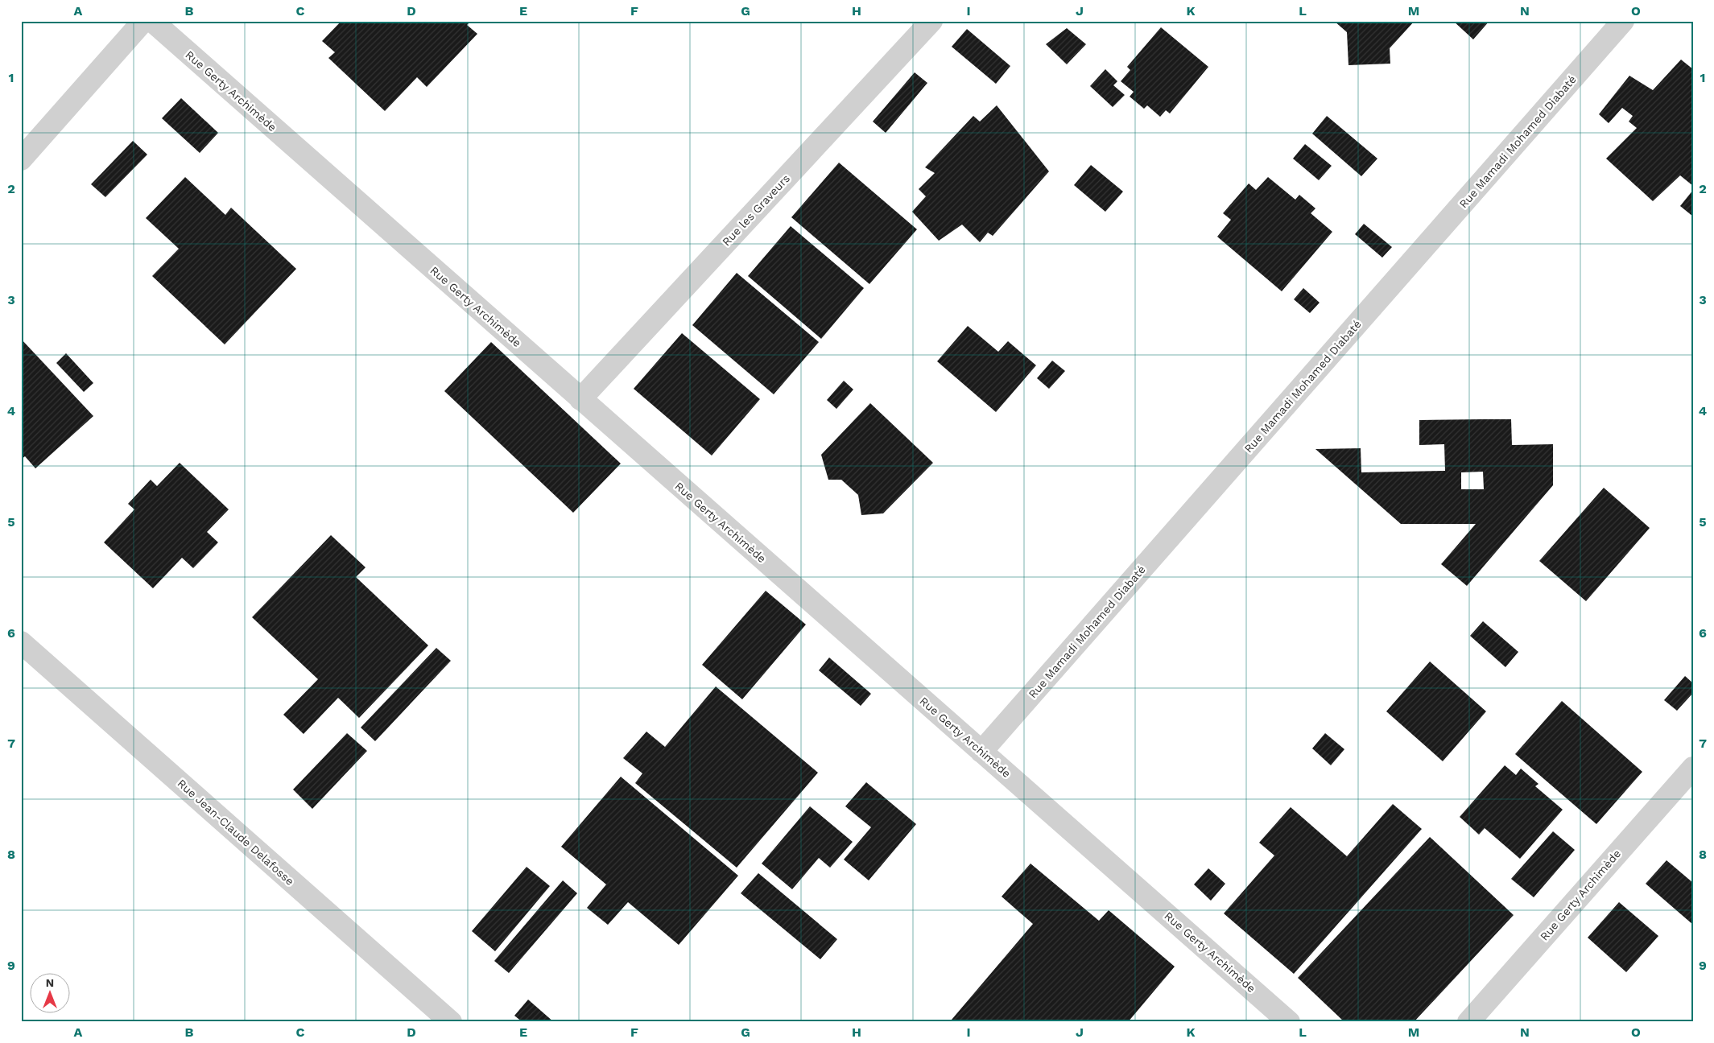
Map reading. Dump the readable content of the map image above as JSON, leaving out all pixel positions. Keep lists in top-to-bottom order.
{
  "streets": {
    "street": [
      "Rue Gerty Archimède",
      "Rue Mamadi Mohamed Diabaté",
      "Rue les Graveurs",
      "Rue Jean-Claude Delafosse"
    ]
  },
  "crossings": [
    ["Rue Gerty Archimède", "Rue Mamadi Mohamed Diabaté"],
    ["Rue Gerty Archimède", "Rue les Graveurs"]
  ],
  "north": "top",
  "grid": {
    "columns": [
      "A",
      "B",
      "C",
      "D",
      "E",
      "F",
      "G",
      "H",
      "I",
      "J",
      "K",
      "L",
      "M",
      "N",
      "O"
    ],
    "rows": [
      "1",
      "2",
      "3",
      "4",
      "5",
      "6",
      "7",
      "8",
      "9"
    ]
  }
}
